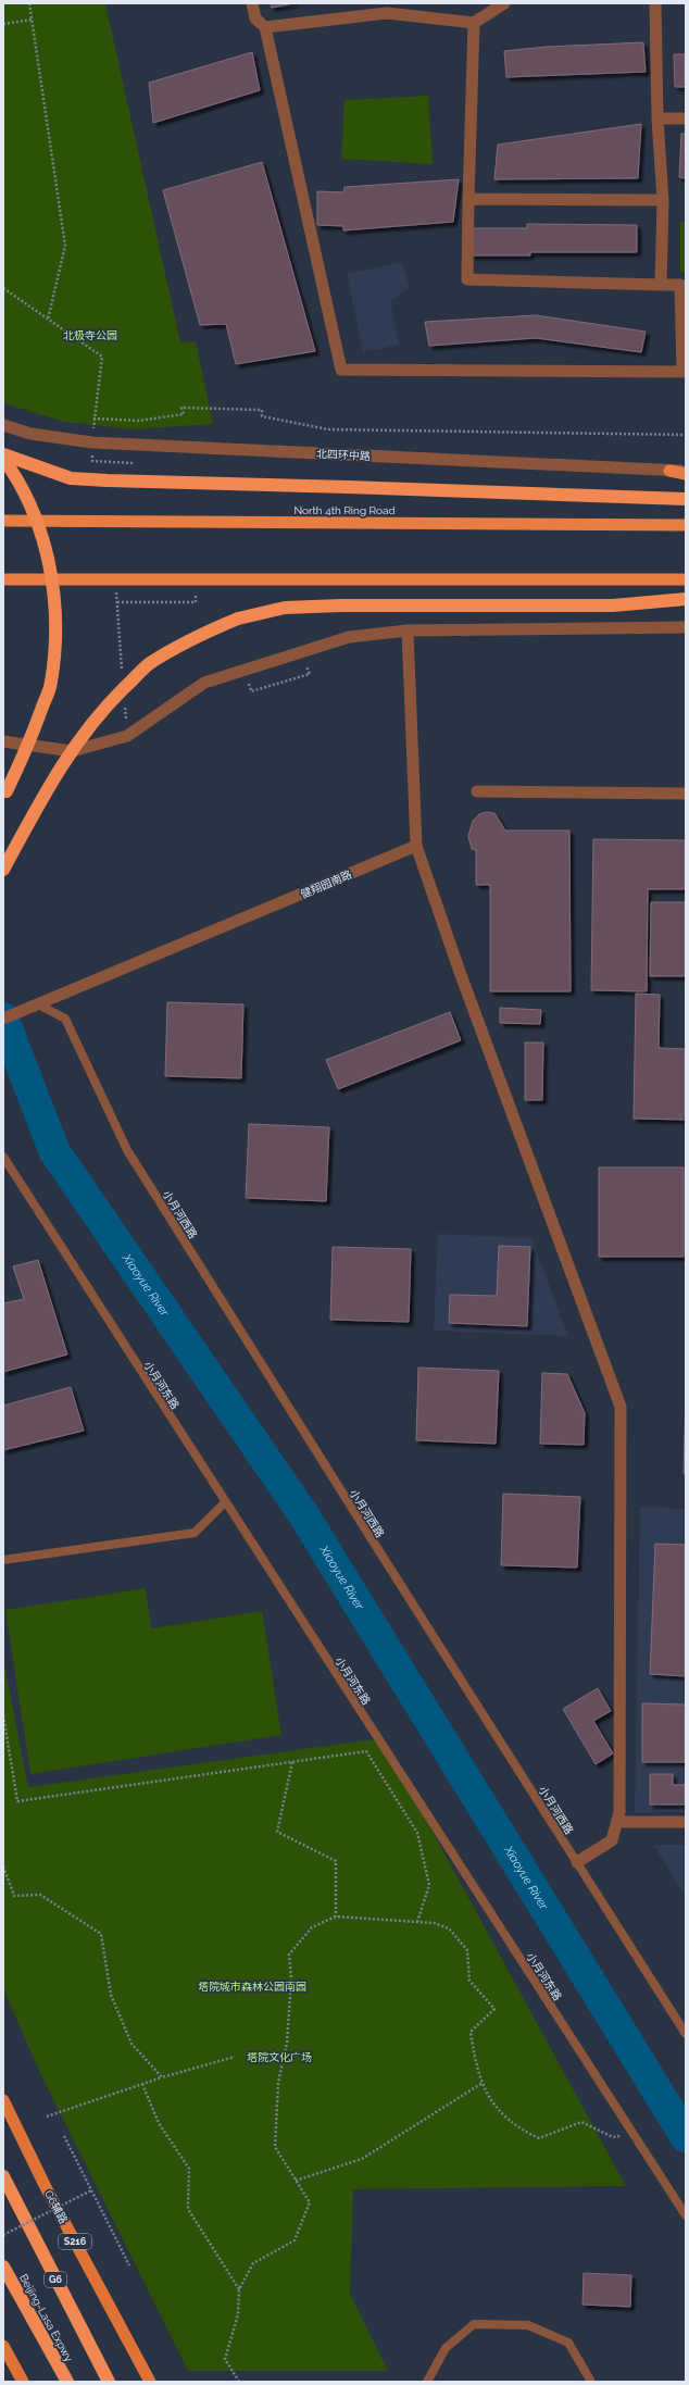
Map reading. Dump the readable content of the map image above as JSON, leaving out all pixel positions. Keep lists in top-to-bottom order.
{
  "streets": {
    "highway": ["North 4th Ring Road", "G6", "Beijing-Lasa Expwy"],
    "main road": ["G6辅路", "S216"],
    "street": ["北四环中路", "健翔园南路"],
    "lane": ["小月河西路", "小月河东路"]
  },
  "crossings": [
    ["健翔园南路", "小月河西路"]
  ],
  "water": ["Xiaoyue River"],
  "parks": ["北极寺公园", "塔院城市森林公园南园", "塔院文化广场"]
}
